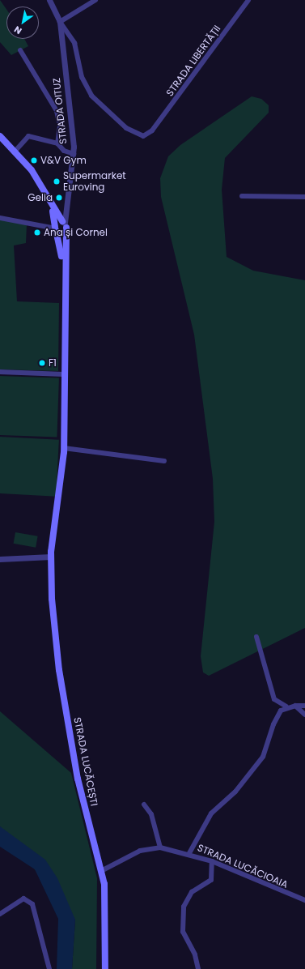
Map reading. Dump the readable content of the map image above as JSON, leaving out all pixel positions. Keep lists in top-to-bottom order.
{
  "streets": {
    "main road": ["STRADA LUCĂCEȘTI"],
    "street": ["STRADA LIBERTĂȚII", "STRADA OITUZ", "STRADA LUCĂCIOAIA"]
  },
  "crossings": [
    ["STRADA LIBERTĂȚII", "STRADA OITUZ"],
    ["STRADA LUCĂCEȘTI", "STRADA LUCĂCIOAIA"]
  ],
  "places": [
    "V&V Gym",
    "Supermarket Euroving",
    "Gelia",
    "Ana și Cornel",
    "F1"
  ],
  "north": "bottom left"
}
